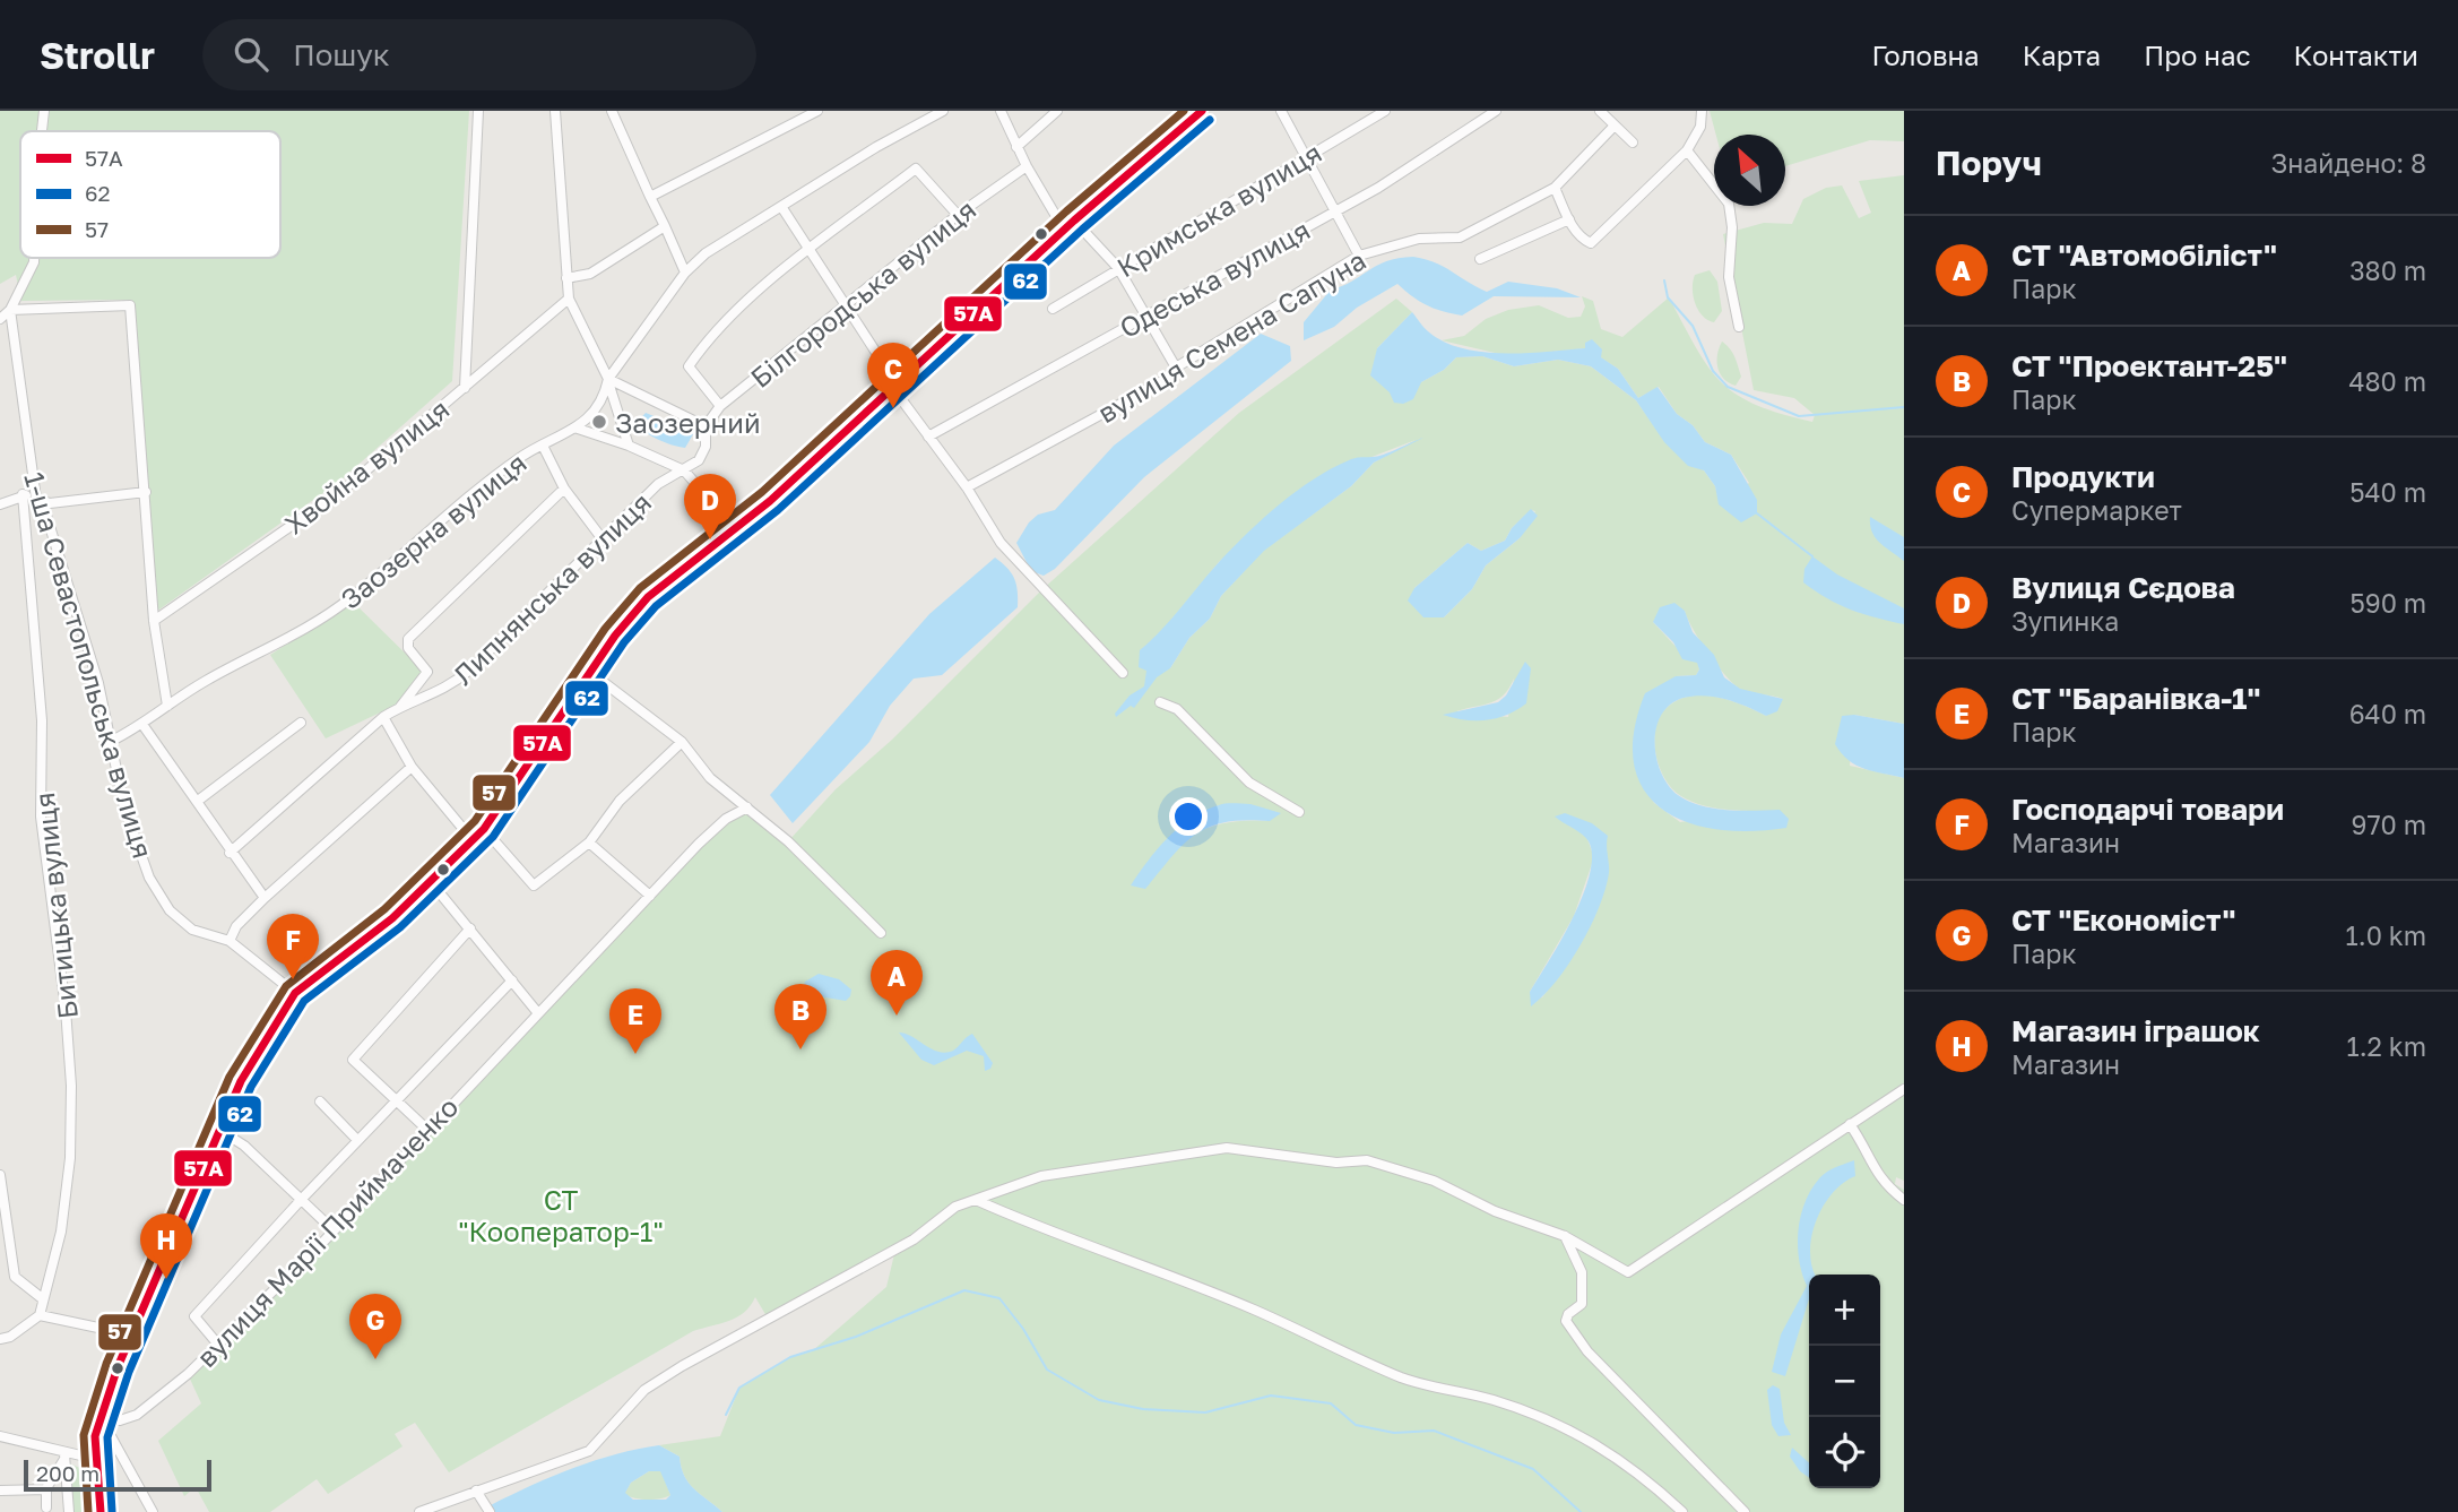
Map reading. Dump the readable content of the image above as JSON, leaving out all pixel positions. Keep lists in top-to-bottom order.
{
  "streets": {
    "street": [
      "Кримська вулиця",
      "Одеська вулиця",
      "Білгородська вулиця",
      "вулиця Семена Сапуна",
      "Хвойна вулиця",
      "Заозерна вулиця",
      "Липнянська вулиця",
      "1-ша Севастопольська вулиця",
      "Битицька вулиця",
      "вулиця Марії Приймаченко"
    ]
  },
  "crossings": [
    ["Білгородська вулиця", "Липнянська вулиця"],
    ["Заозерна вулиця", "1-ша Севастопольська вулиця"]
  ],
  "parks": ["СТ \"Кооператор-1\""],
  "places": ["Заозерний"],
  "lines": ["transit line 57А", "transit line 57", "transit line 62"],
  "legend": ["57А", "62", "57"],
  "scale_bar": "200 m",
  "north": "top left",
  "page": {
    "header": "Strollr",
    "search": "Пошук",
    "nav": [
      "Головна",
      "Карта",
      "Про нас",
      "Контакти"
    ],
    "heading": ["Поруч", "Знайдено: 8"],
    "list": [
      {
        "mark": "A",
        "name": "СТ \"Автомобіліст\"",
        "note": "Парк",
        "value": "380 m"
      },
      {
        "mark": "B",
        "name": "СТ \"Проектант-25\"",
        "note": "Парк",
        "value": "480 m"
      },
      {
        "mark": "C",
        "name": "Продукти",
        "note": "Супермаркет",
        "value": "540 m"
      },
      {
        "mark": "D",
        "name": "Вулиця Сєдова",
        "note": "Зупинка",
        "value": "590 m"
      },
      {
        "mark": "E",
        "name": "СТ \"Баранівка-1\"",
        "note": "Парк",
        "value": "640 m"
      },
      {
        "mark": "F",
        "name": "Господарчі товари",
        "note": "Магазин",
        "value": "970 m"
      },
      {
        "mark": "G",
        "name": "СТ \"Економіст\"",
        "note": "Парк",
        "value": "1.0 km"
      },
      {
        "mark": "H",
        "name": "Магазин іграшок",
        "note": "Магазин",
        "value": "1.2 km"
      }
    ],
    "pins": [
      "C",
      "D",
      "F",
      "A",
      "B",
      "E",
      "H",
      "G"
    ],
    "map_buttons": ["+", "−"],
    "scale": "200 m"
  }
}
